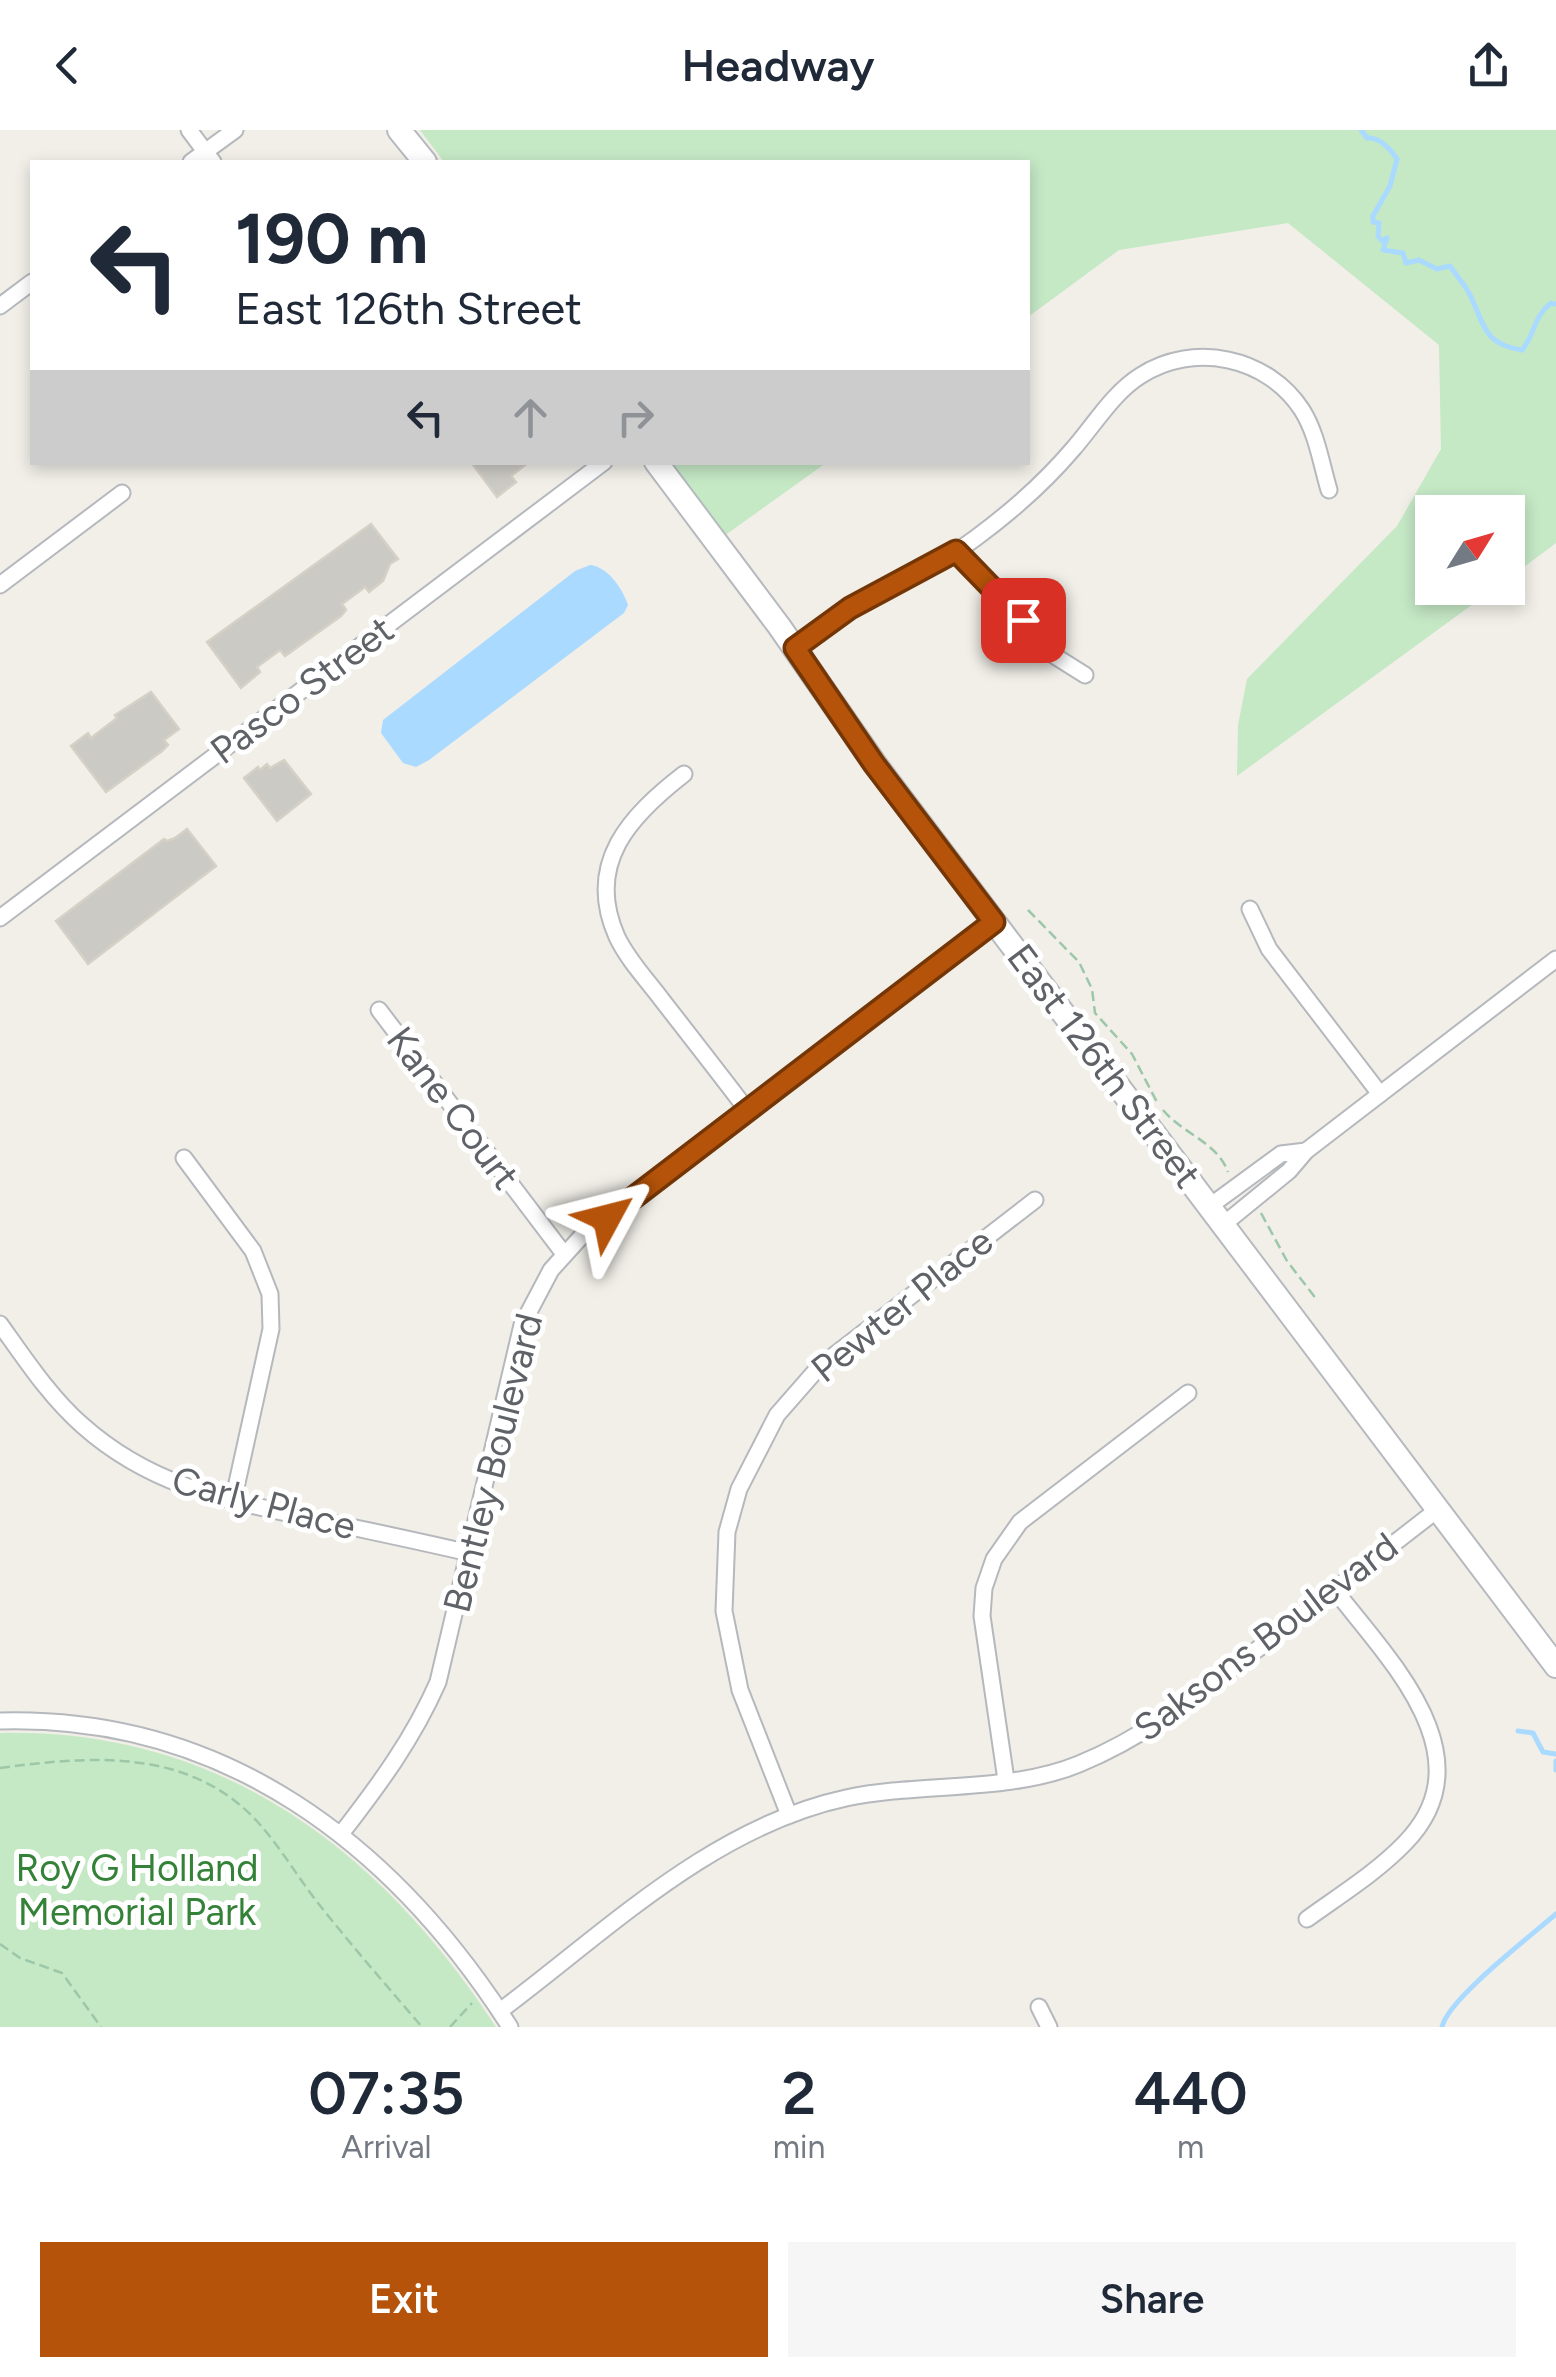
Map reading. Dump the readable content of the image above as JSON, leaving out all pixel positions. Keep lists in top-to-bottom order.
{
  "streets": {
    "main road": ["East 126th Street"],
    "street": [
      "Pasco Street",
      "Kane Court",
      "Pewter Place",
      "Bentley Boulevard",
      "Carly Place",
      "Saksons Boulevard"
    ]
  },
  "crossings": [
    ["East 126th Street", "Bentley Boulevard"],
    ["East 126th Street", "Saksons Boulevard"],
    ["Kane Court", "Bentley Boulevard"],
    ["Pewter Place", "Saksons Boulevard"],
    ["Bentley Boulevard", "Carly Place"]
  ],
  "parks": ["Roy G Holland Memorial Park"],
  "north": "top right",
  "page": {
    "header": "Headway",
    "turn": ["190 m", "East 126th Street"],
    "eta": [
      "07:35",
      "Arrival",
      "2",
      "min",
      "440",
      "m"
    ],
    "buttons": ["Exit", "Share"]
  }
}
